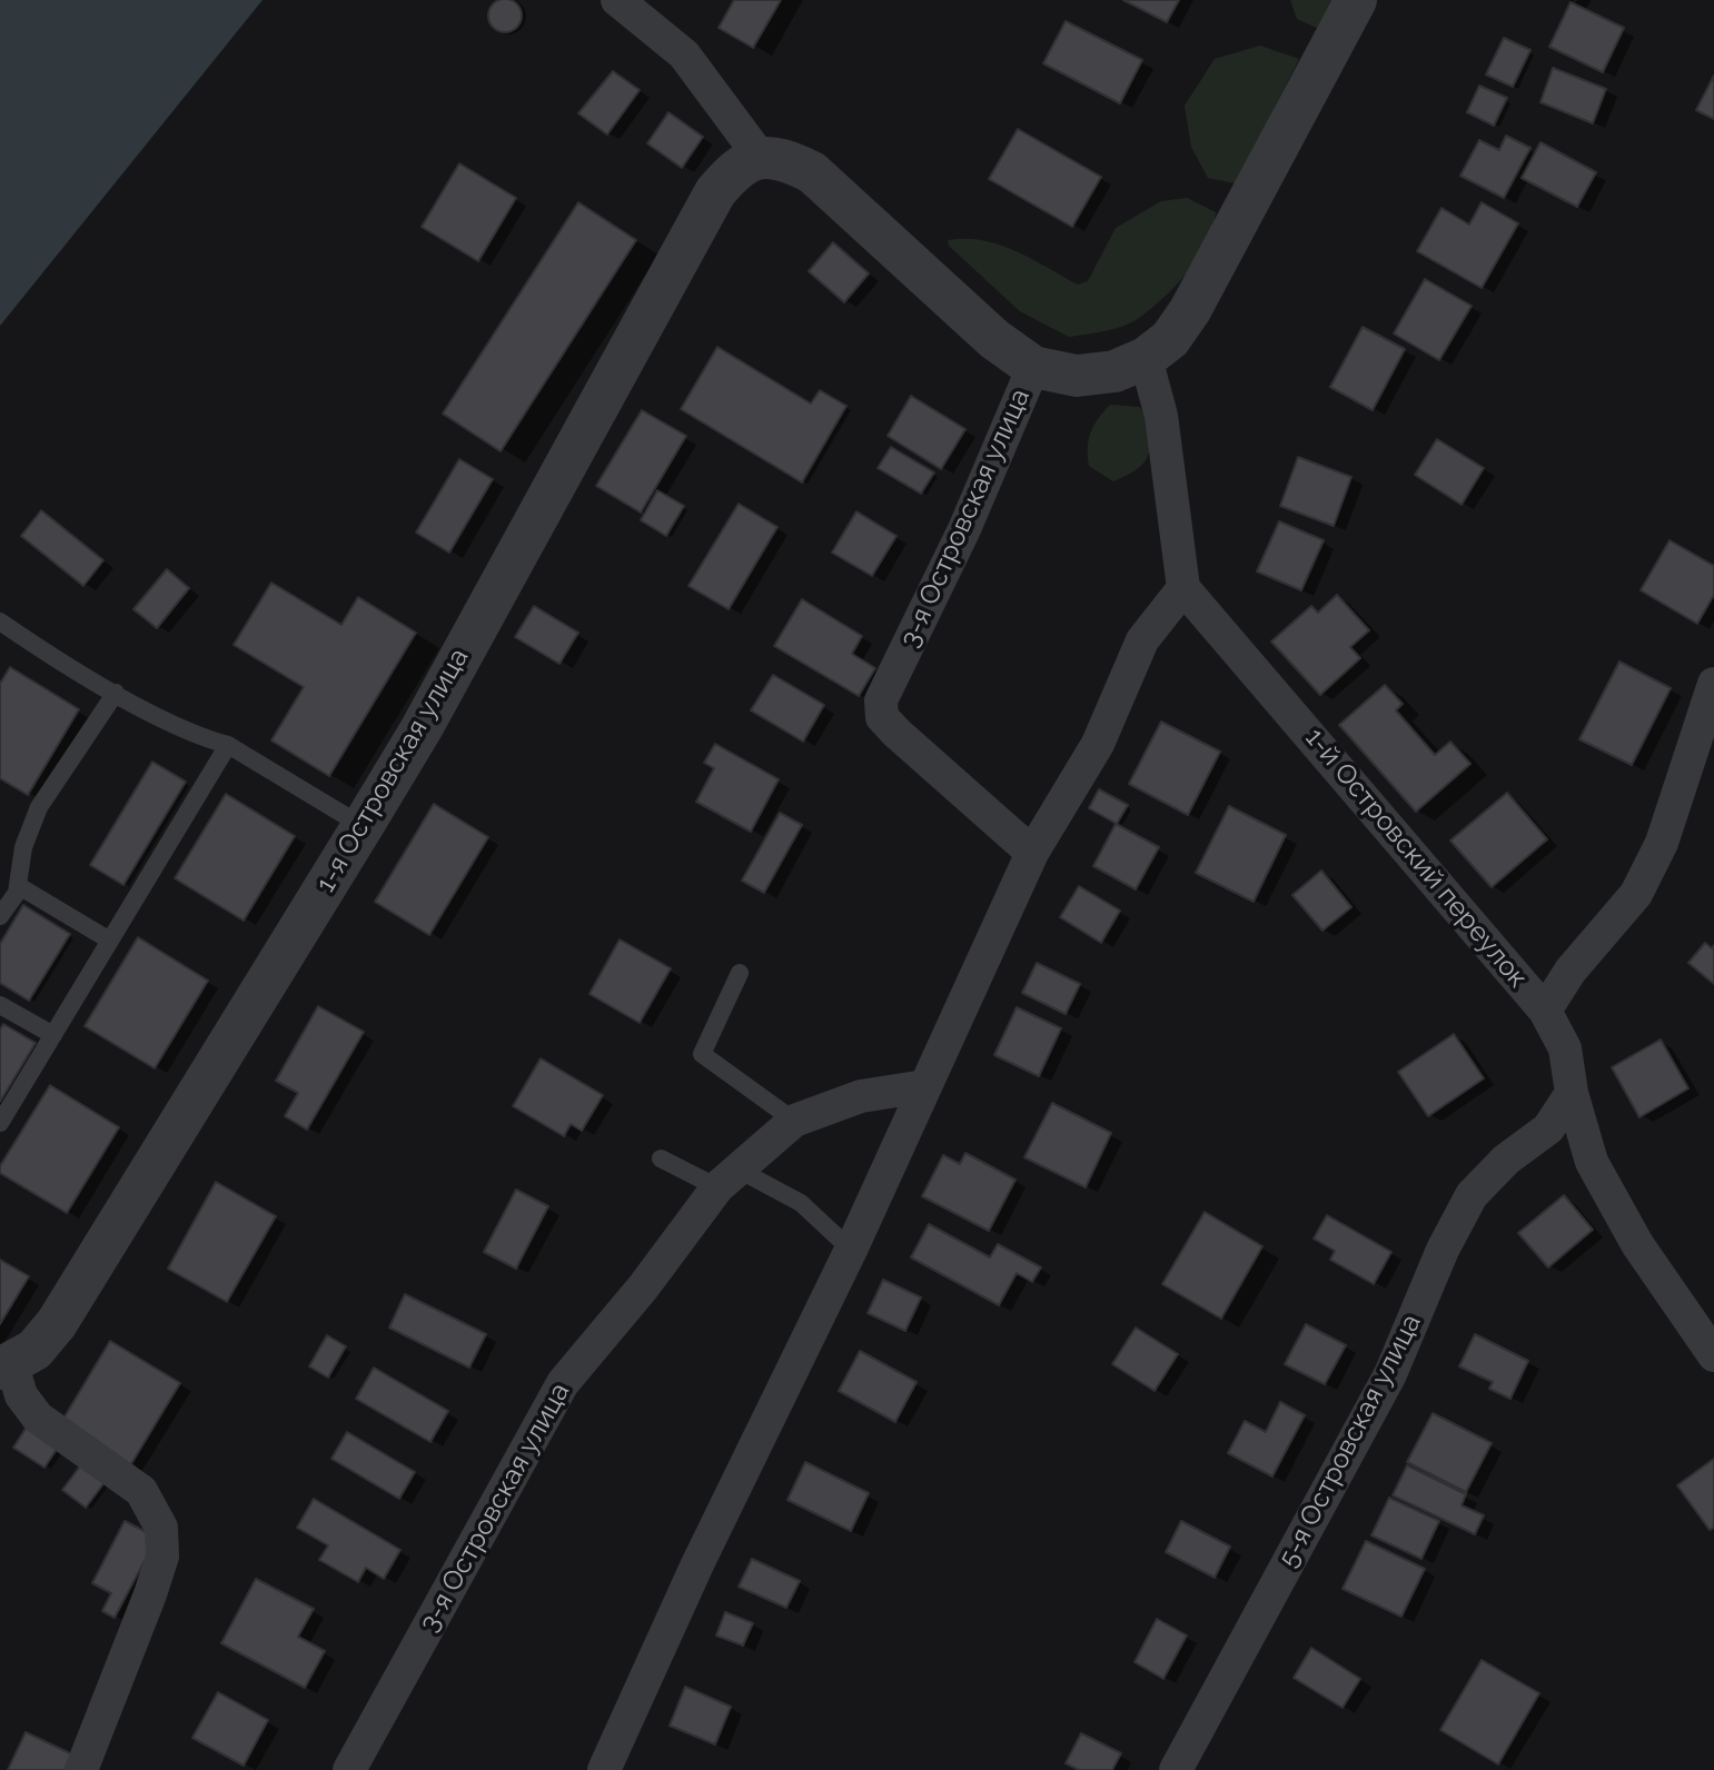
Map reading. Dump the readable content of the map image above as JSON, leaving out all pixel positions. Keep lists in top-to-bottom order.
{
  "streets": {
    "street": [
      "3-я Островская улица",
      "1-я Островская улица",
      "1-й Островский переулок",
      "5-я Островская улица"
    ]
  },
  "crossings": [
    ["1-й Островский переулок", "5-я Островская улица"]
  ]
}
